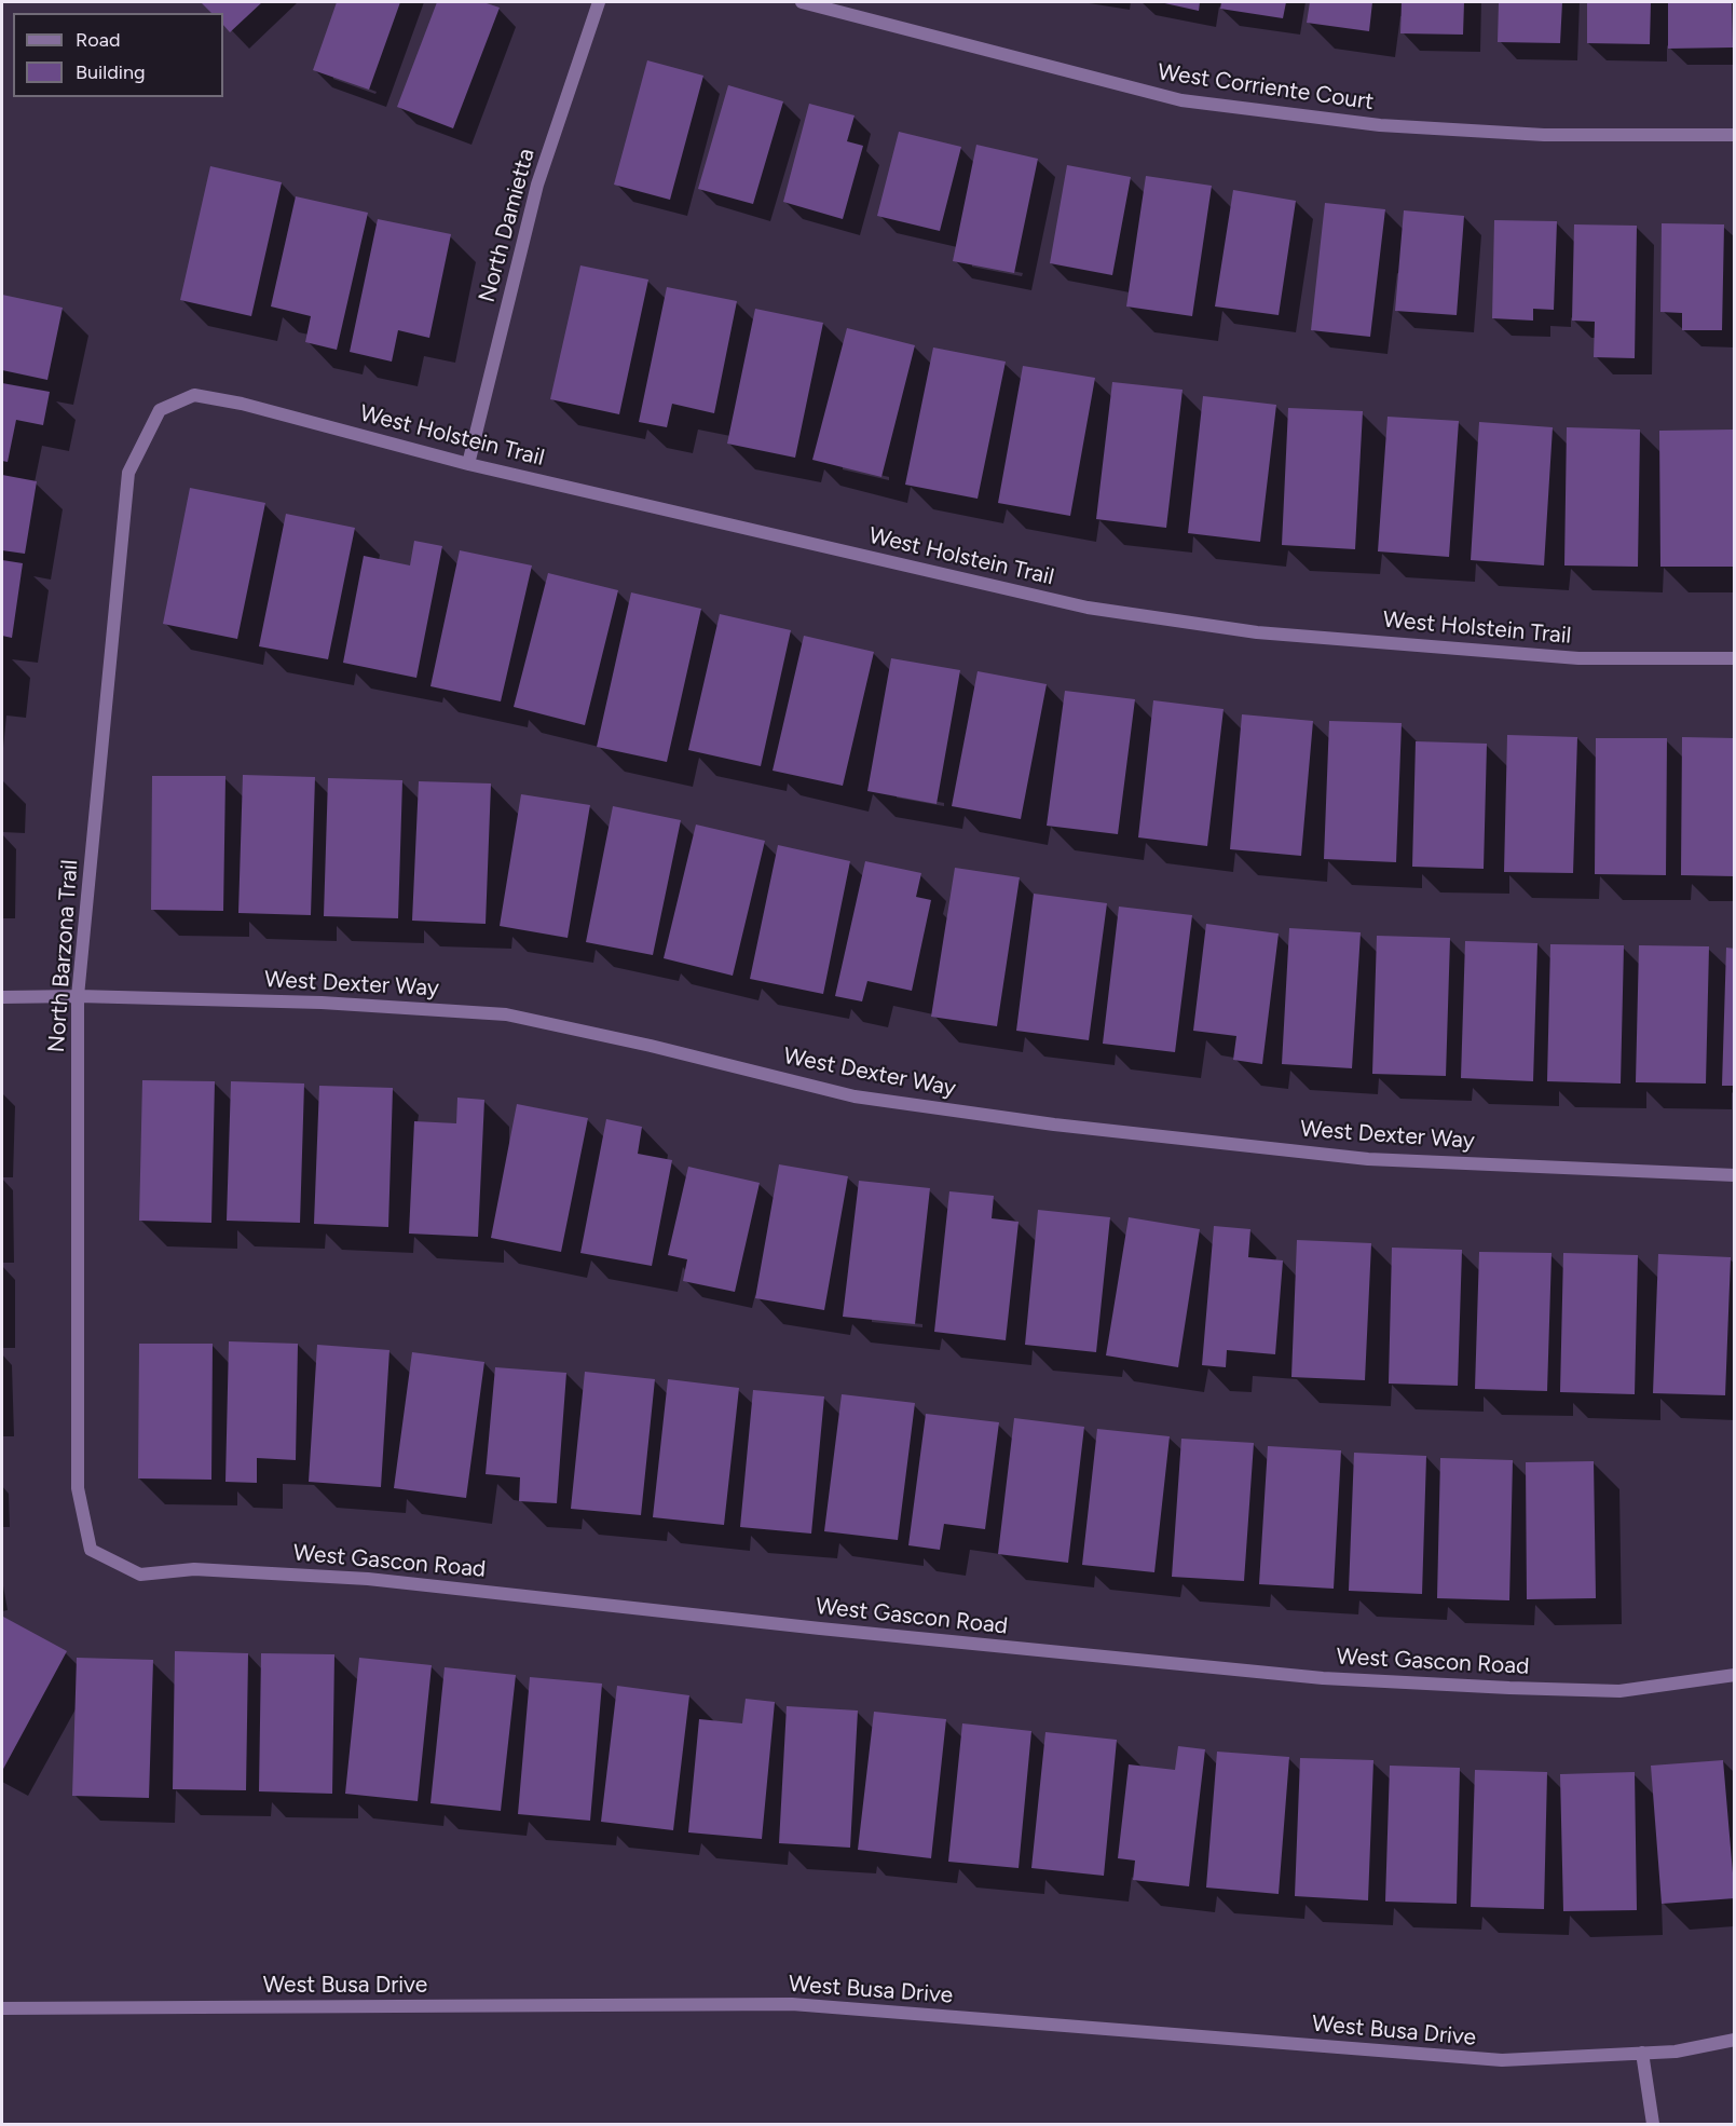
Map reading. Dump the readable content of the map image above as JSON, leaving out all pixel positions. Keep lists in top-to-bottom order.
{
  "streets": {
    "street": [
      "West Corriente Court",
      "North Damietta",
      "West Holstein Trail",
      "North Barzona Trail",
      "West Dexter Way",
      "West Gascon Road",
      "West Busa Drive"
    ]
  },
  "crossings": [
    ["North Damietta", "West Holstein Trail"],
    ["West Holstein Trail", "North Barzona Trail"],
    ["North Barzona Trail", "West Dexter Way"],
    ["North Barzona Trail", "West Gascon Road"]
  ],
  "legend": ["Road", "Building"]
}
